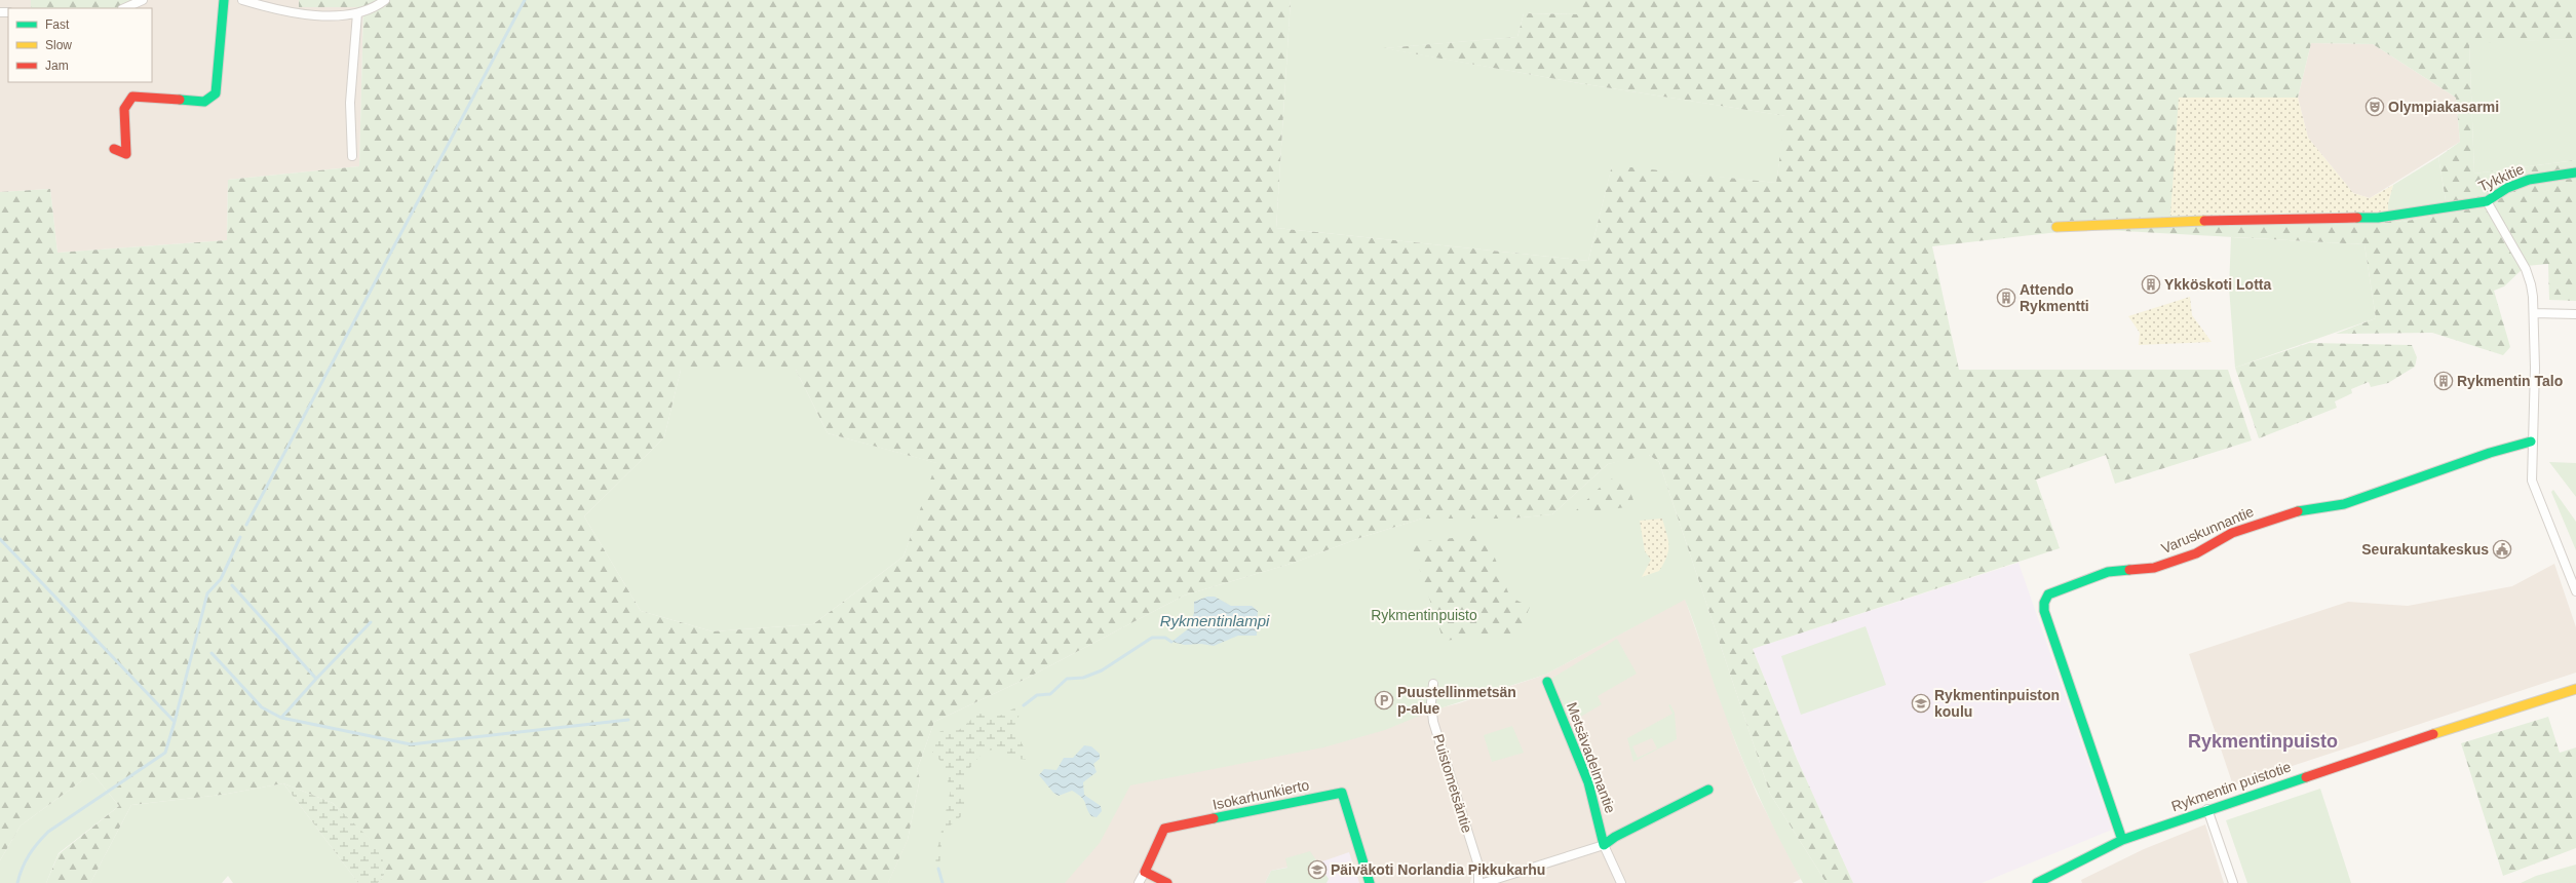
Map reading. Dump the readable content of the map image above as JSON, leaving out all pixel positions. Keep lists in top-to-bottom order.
{
  "streets": {
    "street": [
      "Tykkitie",
      "Varuskunnantie",
      "Metsävadelmantie",
      "Puistometsäntie",
      "Rykmentin puistotie",
      "Isokarhunkierto"
    ]
  },
  "crossings": [
    ["Varuskunnantie", "Rykmentin puistotie"]
  ],
  "districts": ["Rykmentinpuisto"],
  "water": ["Rykmentinlampi"],
  "parks": ["Rykmentinpuisto"],
  "places": {
    "theatre": ["Olympiakasarmi"],
    "building": ["Ykköskoti Lotta", "Attendo Rykmentti", "Rykmentin Talo"],
    "public building": ["Seurakuntakeskus"],
    "parking": ["Puustellinmetsän p-alue"],
    "school or university": ["Rykmentinpuiston koulu", "Päiväkoti Norlandia Pikkukarhu"]
  },
  "legend": ["Fast", "Slow", "Jam"]
}
